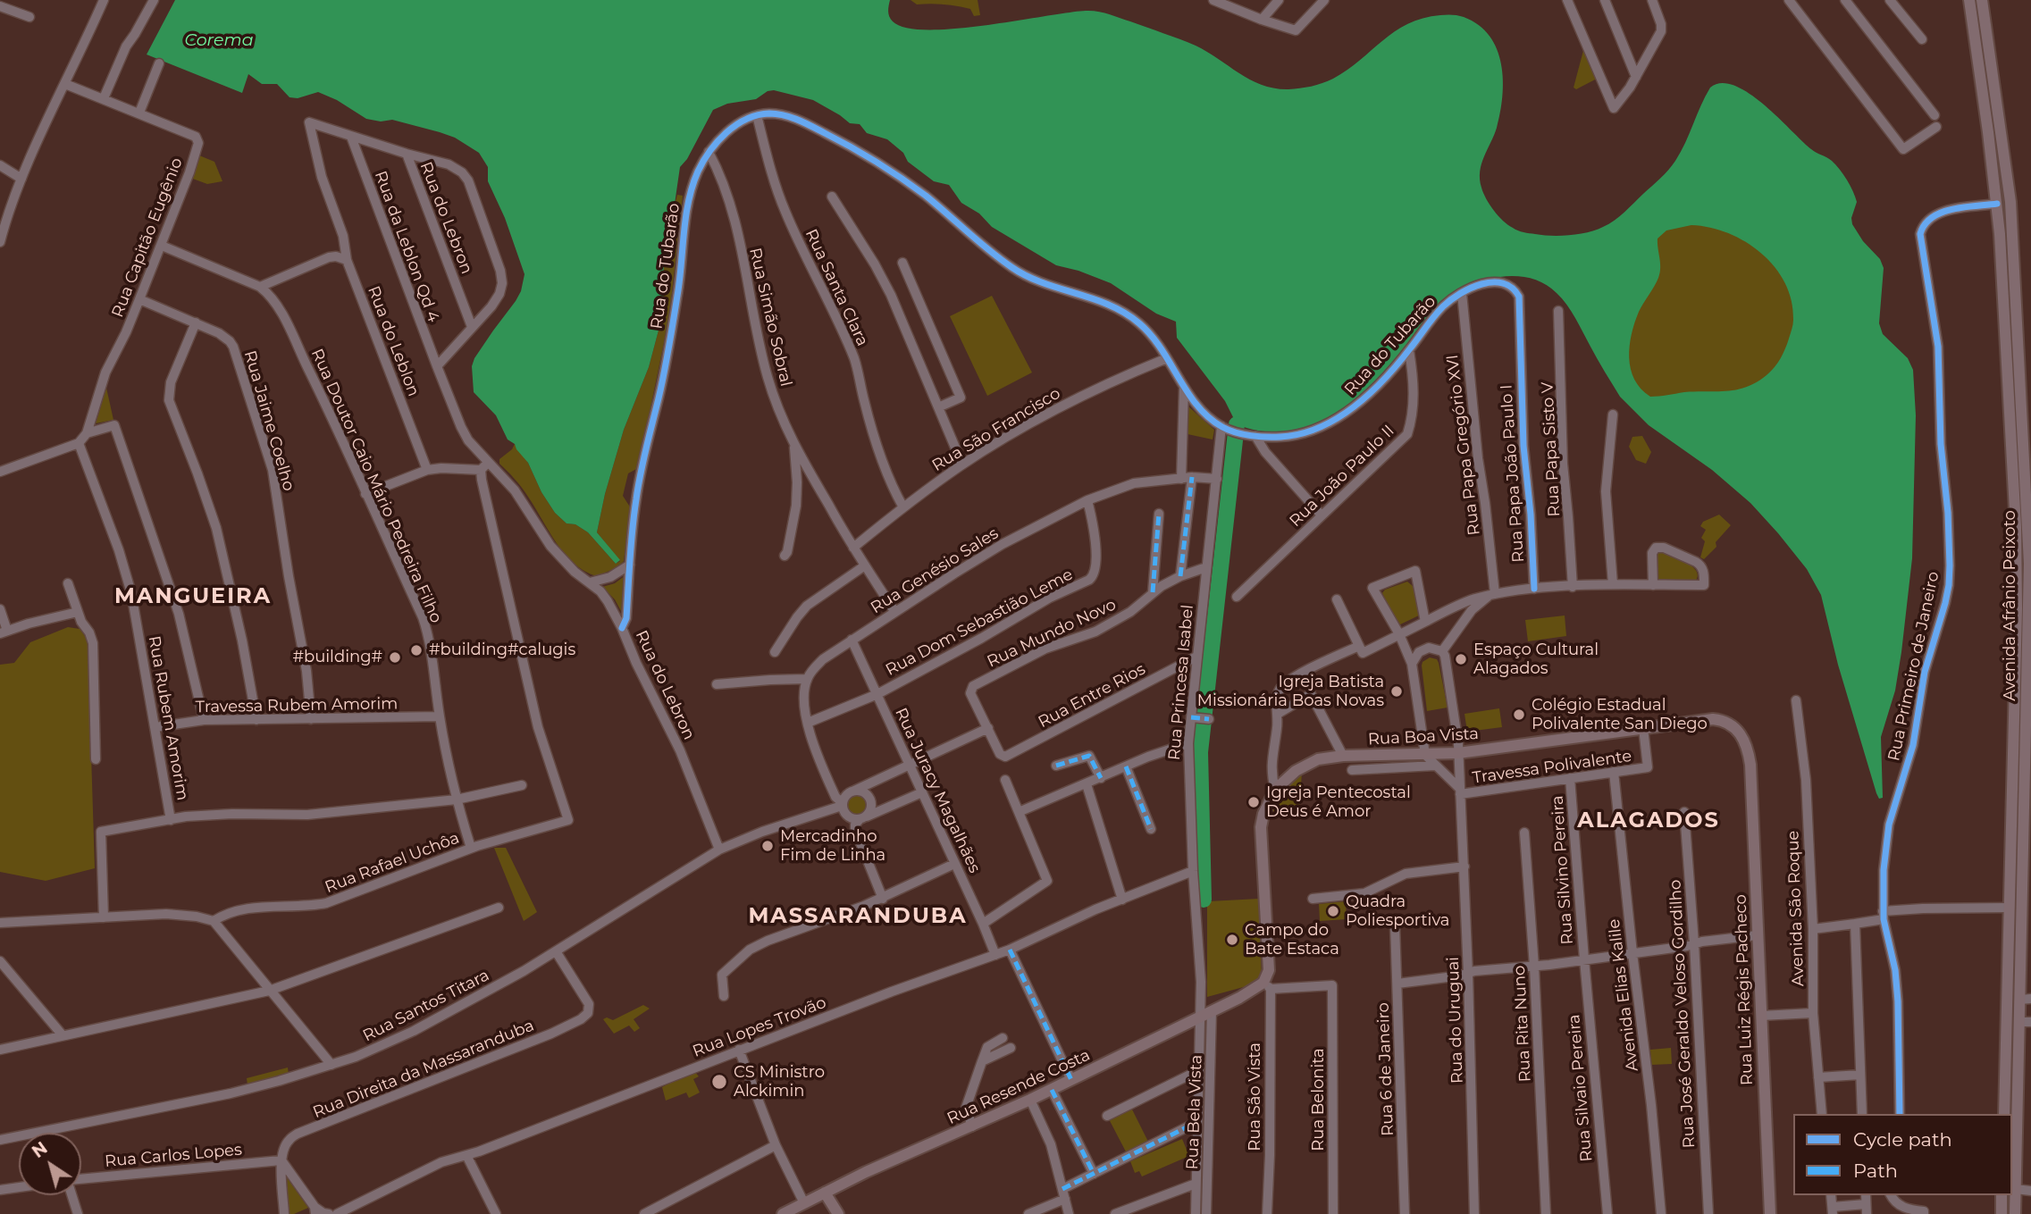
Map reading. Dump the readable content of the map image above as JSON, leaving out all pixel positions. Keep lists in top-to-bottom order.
{
  "streets": {
    "main road": [
      "Avenida Afrânio Peixoto",
      "Rua Boa Vista",
      "Rua Luiz Régis Pacheco",
      "Rua Resende Costa"
    ],
    "street": [
      "Rua do Lebron",
      "Rua Capitão Eugênio",
      "Rua da Leblon Qd 4",
      "Rua do Tubarão",
      "Rua Santa Clara",
      "Rua Simão Sobral",
      "Rua do Leblon",
      "Rua Jaime Coelho",
      "Rua São Francisco",
      "Rua Papa Gregório XVI",
      "Rua Papa Sisto V",
      "Rua Papa João Paulo I",
      "Rua João Paulo II",
      "Rua Doutor Caio Mário Pedreira Filho",
      "Rua Genésio Sales",
      "Rua Dom Sebastião Leme",
      "Rua Mundo Novo",
      "Rua Primeiro de Janeiro",
      "Rua Princesa Isabel",
      "Rua Entre Rios",
      "Travessa Rubem Amorim",
      "Rua Rubem Amorim",
      "Travessa Polivalente",
      "Rua Juracy Magalhães",
      "Rua Rafael Uchôa",
      "Rua Silvino Pereira",
      "Avenida São Roque",
      "Avenida Elias Kalile",
      "Rua Santos Titara",
      "Rua José Geraldo Veloso Gordilho",
      "Rua do Uruguai",
      "Rua Rita Nuno",
      "Rua Lopes Trovão",
      "Rua Direita da Massaranduba",
      "Rua 6 de Janeiro",
      "Rua Silvaio Pereira",
      "Rua São Vista",
      "Rua Belonita",
      "Rua Bela Vista",
      "Rua Carlos Lopes"
    ]
  },
  "crossings": [
    ["Rua do Lebron", "Rua da Leblon Qd 4"],
    ["Rua do Lebron", "Rua do Tubarão"],
    ["Rua do Lebron", "Rua do Leblon"],
    ["Rua do Lebron", "Rua Rafael Uchôa"],
    ["Rua do Lebron", "Rua Santos Titara"],
    ["Rua Capitão Eugênio", "Rua Jaime Coelho"],
    ["Rua Capitão Eugênio", "Rua Doutor Caio Mário Pedreira Filho"],
    ["Rua Capitão Eugênio", "Rua Rubem Amorim"],
    ["Rua da Leblon Qd 4", "Rua Rafael Uchôa"],
    ["Rua do Tubarão", "Rua Santa Clara"],
    ["Rua do Tubarão", "Rua Simão Sobral"],
    ["Rua do Tubarão", "Rua Papa Gregório XVI"],
    ["Rua do Tubarão", "Rua Papa João Paulo I"],
    ["Rua do Tubarão", "Rua João Paulo II"],
    ["Rua do Tubarão", "Rua Princesa Isabel"],
    ["Rua Santa Clara", "Rua São Francisco"],
    ["Rua Simão Sobral", "Rua São Francisco"],
    ["Rua Simão Sobral", "Rua Genésio Sales"],
    ["Rua Jaime Coelho", "Travessa Rubem Amorim"],
    ["Rua Doutor Caio Mário Pedreira Filho", "Travessa Rubem Amorim"],
    ["Rua Doutor Caio Mário Pedreira Filho", "Rua Rafael Uchôa"],
    ["Rua Genésio Sales", "Rua Dom Sebastião Leme"],
    ["Rua Genésio Sales", "Rua Princesa Isabel"],
    ["Rua Genésio Sales", "Rua Juracy Magalhães"],
    ["Avenida Afrânio Peixoto", "Rua Primeiro de Janeiro"],
    ["Rua Dom Sebastião Leme", "Rua Juracy Magalhães"],
    ["Rua Mundo Novo", "Rua Princesa Isabel"],
    ["Rua Mundo Novo", "Rua Entre Rios"],
    ["Rua Princesa Isabel", "Rua Entre Rios"],
    ["Rua Princesa Isabel", "Rua Lopes Trovão"],
    ["Rua Princesa Isabel", "Rua Resende Costa"],
    ["Rua Princesa Isabel", "Rua Bela Vista"],
    ["Travessa Rubem Amorim", "Rua Rubem Amorim"],
    ["Rua Boa Vista", "Travessa Polivalente"],
    ["Rua Boa Vista", "Rua Luiz Régis Pacheco"],
    ["Rua Boa Vista", "Rua do Uruguai"],
    ["Rua Boa Vista", "Rua Resende Costa"],
    ["Rua Boa Vista", "Rua São Vista"],
    ["Rua Boa Vista", "Rua Belonita"],
    ["Travessa Polivalente", "Rua Silvino Pereira"],
    ["Travessa Polivalente", "Avenida Elias Kalile"],
    ["Travessa Polivalente", "Rua do Uruguai"],
    ["Rua Juracy Magalhães", "Rua Lopes Trovão"],
    ["Rua Silvino Pereira", "Rua Silvaio Pereira"],
    ["Rua Santos Titara", "Rua Direita da Massaranduba"],
    ["Rua Direita da Massaranduba", "Rua Carlos Lopes"],
    ["Rua Resende Costa", "Rua São Vista"],
    ["Rua Resende Costa", "Rua Belonita"],
    ["Rua Resende Costa", "Rua Bela Vista"],
    ["Rua São Vista", "Rua Belonita"]
  ],
  "districts": ["MANGUEIRA", "ALAGADOS", "MASSARANDUBA"],
  "water": ["Corema"],
  "places": [
    "#building#calugis",
    "#building#",
    "Espaço Cultural Alagados",
    "Igreja Batista Missionária Boas Novas",
    "Colégio Estadual Polivalente San Diego",
    "Igreja Pentecostal Deus é Amor",
    "Mercadinho Fim de Linha",
    "Quadra Poliesportiva",
    "Campo do Bate Estaca",
    "CS Ministro Alckimin"
  ],
  "legend": ["Cycle path", "Path"],
  "north": "top left"
}
